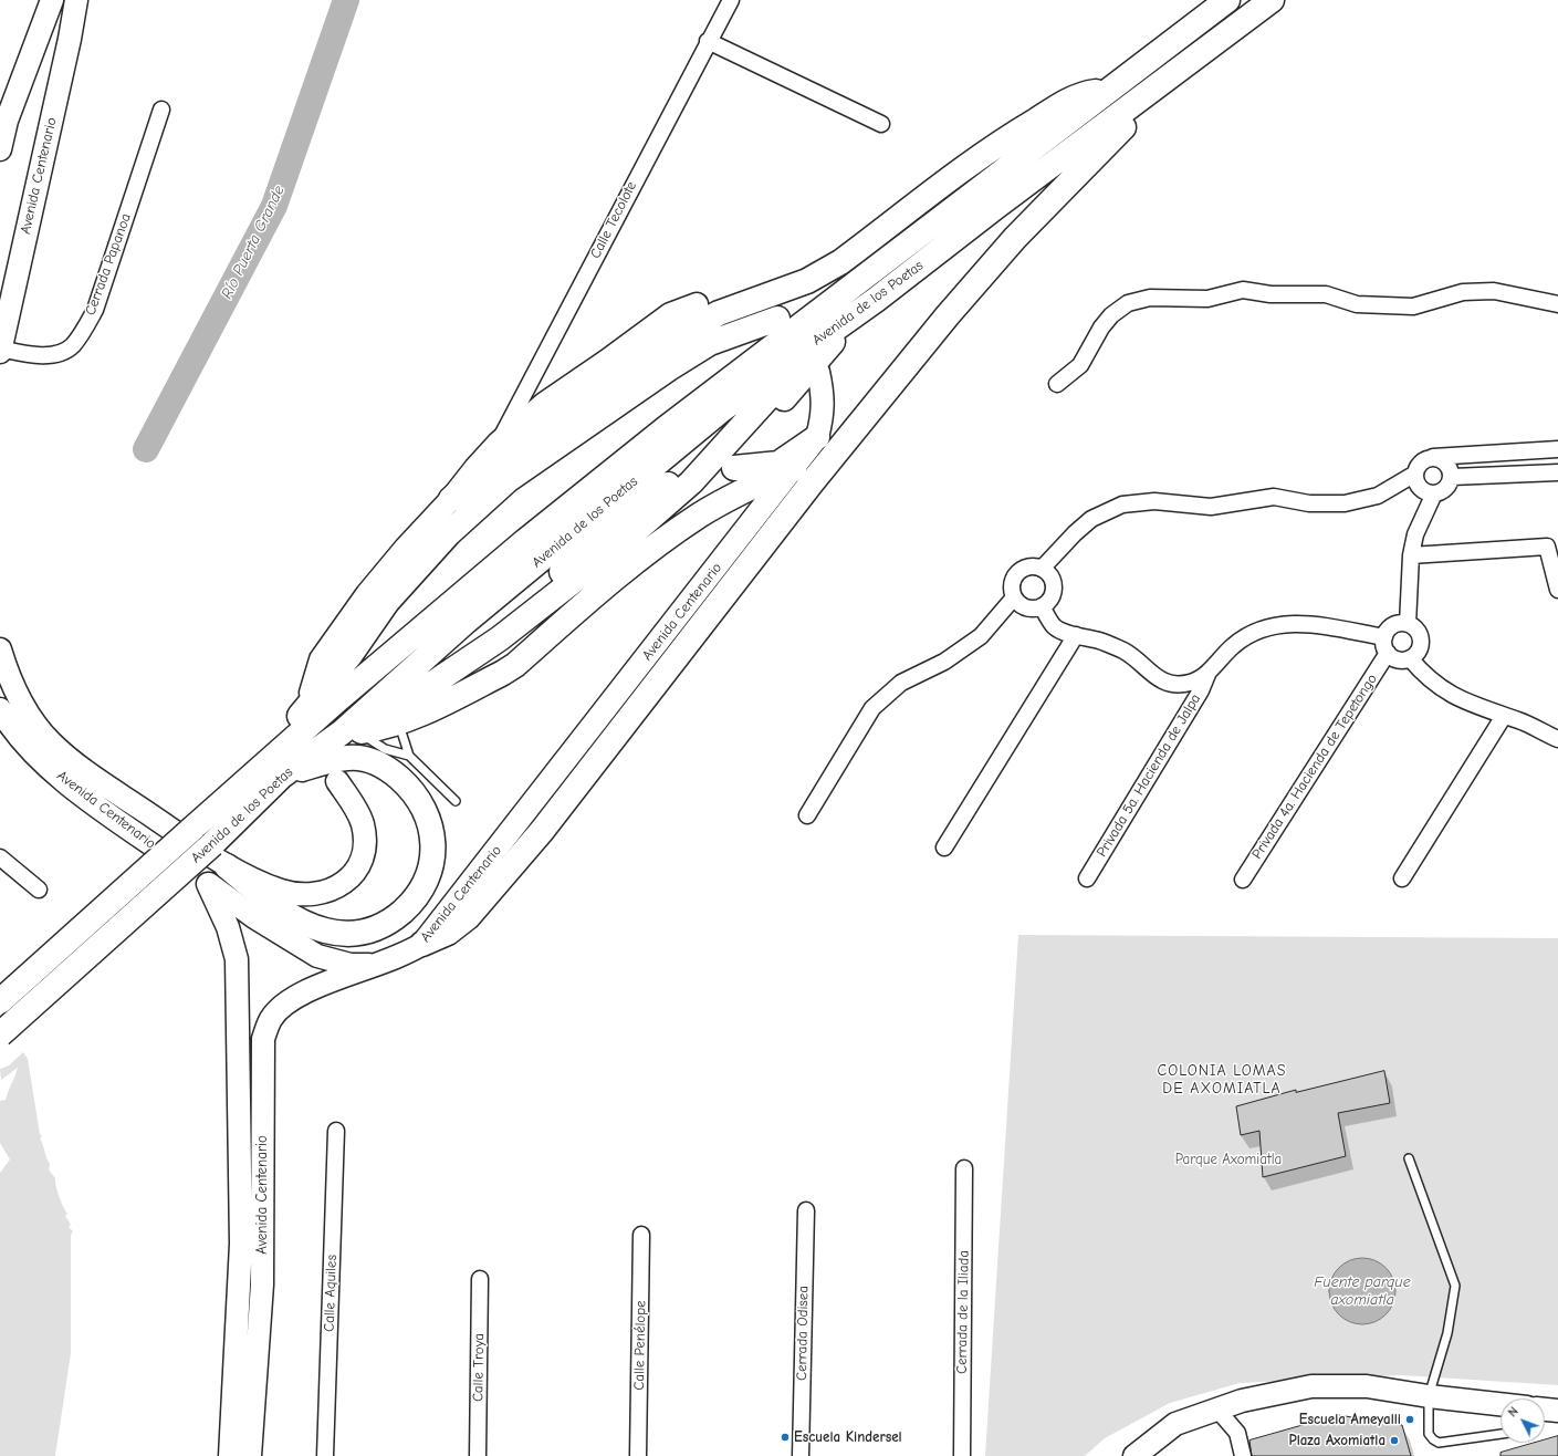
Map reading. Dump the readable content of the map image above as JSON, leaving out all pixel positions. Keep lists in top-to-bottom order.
{
  "streets": {
    "highway": ["Avenida de los Poetas"],
    "main road": ["Avenida Centenario"],
    "street": [
      "Calle Tecolote",
      "Cerrada Papanoa",
      "Privada 4a. Hacienda de Tepetongo",
      "Privada 5a. Hacienda de Jalpa",
      "Calle Aquiles",
      "Cerrada de la Iliada",
      "Cerrada Odisea",
      "Calle Penélope",
      "Calle Troya"
    ]
  },
  "crossings": [
    ["Avenida Centenario", "Cerrada Papanoa"]
  ],
  "districts": ["COLONIA LOMAS DE AXOMIATLA"],
  "water": ["Río Puerta Grande", "Fuente parque axomiatla"],
  "parks": ["Parque Axomiatla"],
  "places": ["Escuela Ameyalli", "Escuela Kindersel", "Plaza Axomiatla"],
  "north": "top left"
}
